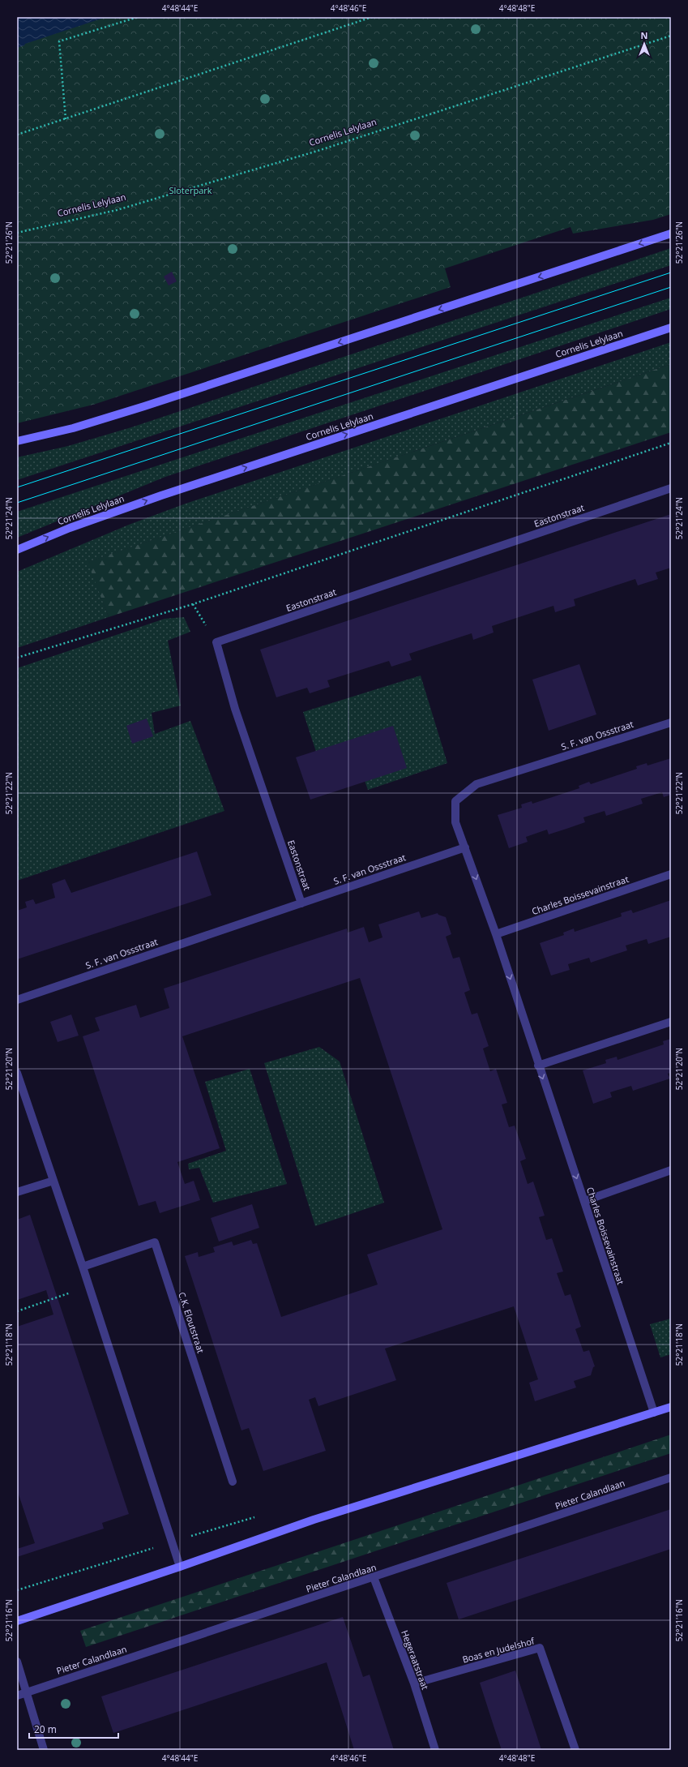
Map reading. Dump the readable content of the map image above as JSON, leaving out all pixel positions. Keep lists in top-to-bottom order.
{
  "streets": {
    "main road": ["Cornelis Lelylaan"],
    "street": [
      "Eastonstraat",
      "S. F. van Ossstraat",
      "Charles Boissevainstraat",
      "C.K. Eloutstraat",
      "Pieter Calandlaan",
      "Boas en Judelshof",
      "Hegeraatstraat"
    ]
  },
  "crossings": [
    ["Eastonstraat", "S. F. van Ossstraat"],
    ["S. F. van Ossstraat", "Charles Boissevainstraat"],
    ["Pieter Calandlaan", "Hegeraatstraat"],
    ["Boas en Judelshof", "Hegeraatstraat"]
  ],
  "one_way": ["Cornelis Lelylaan", "Charles Boissevainstraat"],
  "parks": ["Sloterpark"],
  "scale_bar": "20 m",
  "north": "top",
  "coordinates": [
    "4°48'44\"E",
    "4°48'46\"E",
    "4°48'48\"E",
    "52°21'26\"N",
    "52°21'24\"N",
    "52°21'22\"N",
    "52°21'20\"N",
    "52°21'18\"N",
    "52°21'16\"N"
  ]
}
